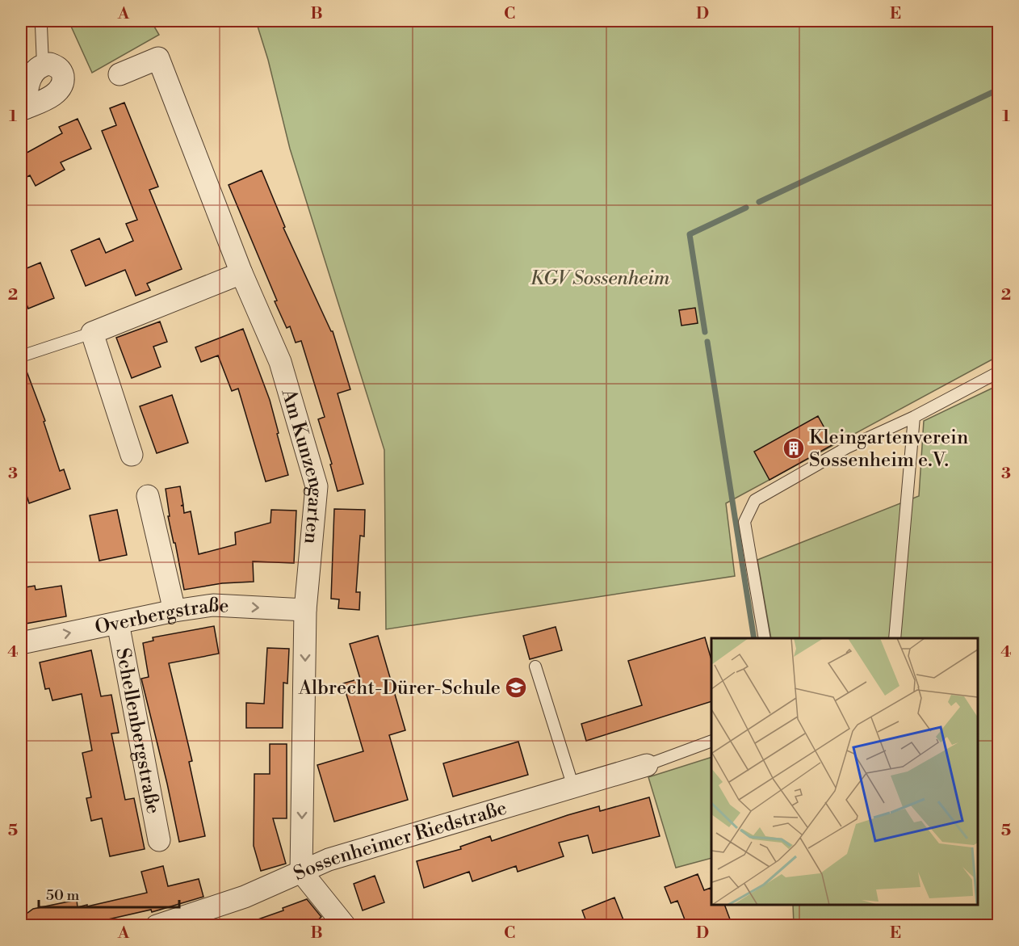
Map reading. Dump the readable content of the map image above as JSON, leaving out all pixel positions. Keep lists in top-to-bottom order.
{
  "streets": {
    "street": [
      "Am Kunzengarten",
      "Overbergstraße",
      "Schellenbergstraße",
      "Sossenheimer Riedstraße"
    ]
  },
  "crossings": [
    ["Am Kunzengarten", "Overbergstraße"],
    ["Am Kunzengarten", "Sossenheimer Riedstraße"],
    ["Overbergstraße", "Schellenbergstraße"]
  ],
  "one_way": ["Overbergstraße"],
  "parks": ["KGV Sossenheim"],
  "places": {
    "building": ["Kleingartenverein Sossenheim e.V."],
    "school or university": ["Albrecht-Dürer-Schule"]
  },
  "scale_bar": "50 m",
  "grid": {
    "columns": [
      "A",
      "B",
      "C",
      "D",
      "E"
    ],
    "rows": [
      "1",
      "2",
      "3",
      "4",
      "5"
    ]
  }
}
